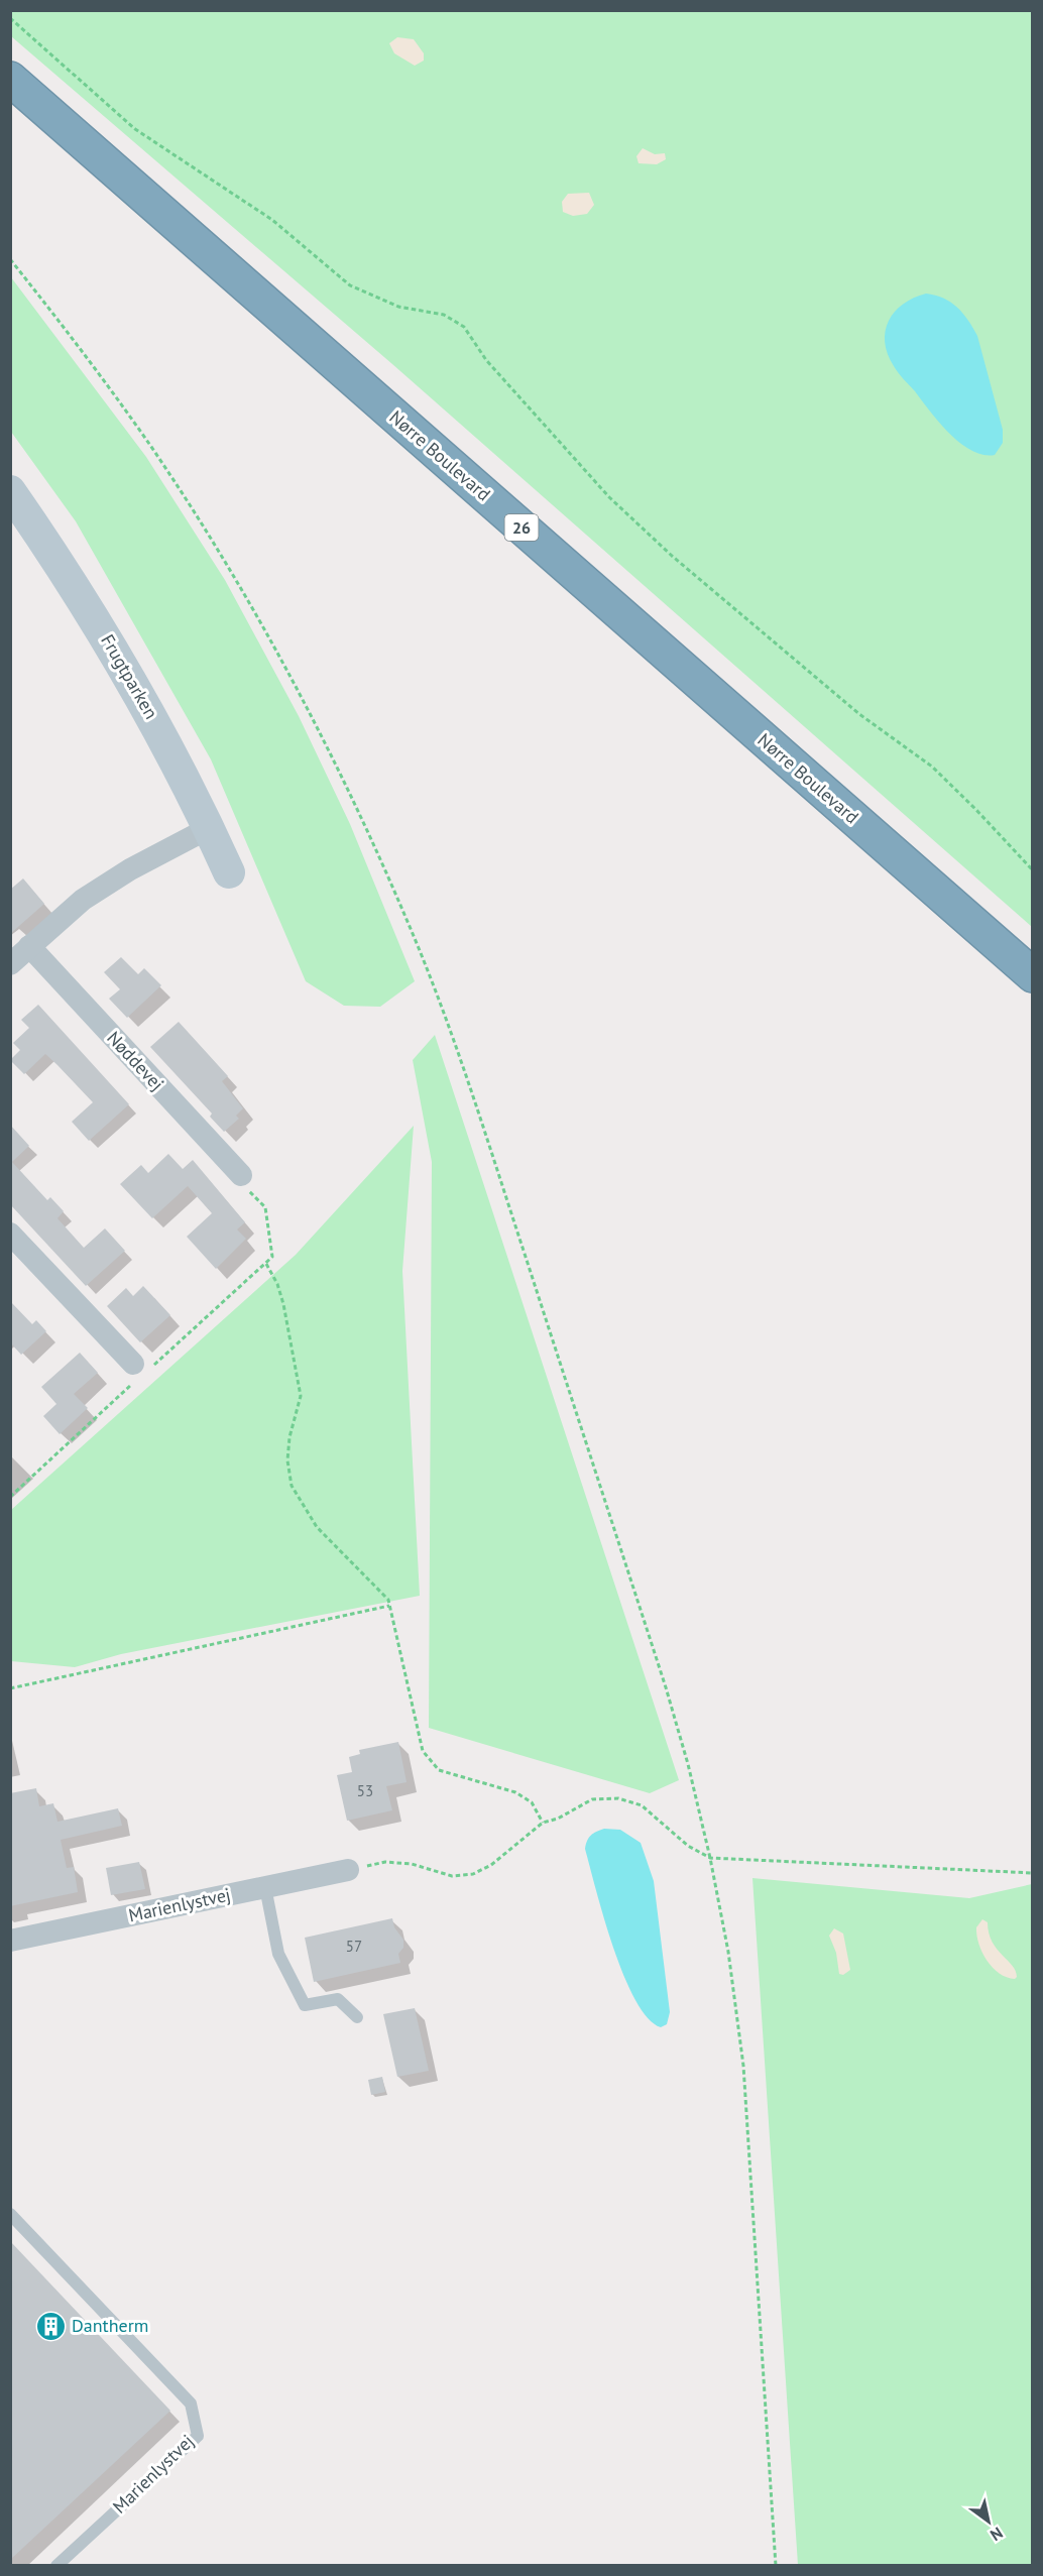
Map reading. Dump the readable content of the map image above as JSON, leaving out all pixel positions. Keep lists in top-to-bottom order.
{
  "streets": {
    "highway": ["Nørre Boulevard", "26"],
    "street": ["Frugtparken", "Nøddevej", "Marienlystvej"]
  },
  "places": {
    "building": ["Dantherm"]
  },
  "house_numbers": ["53", "57"],
  "north": "bottom right"
}
